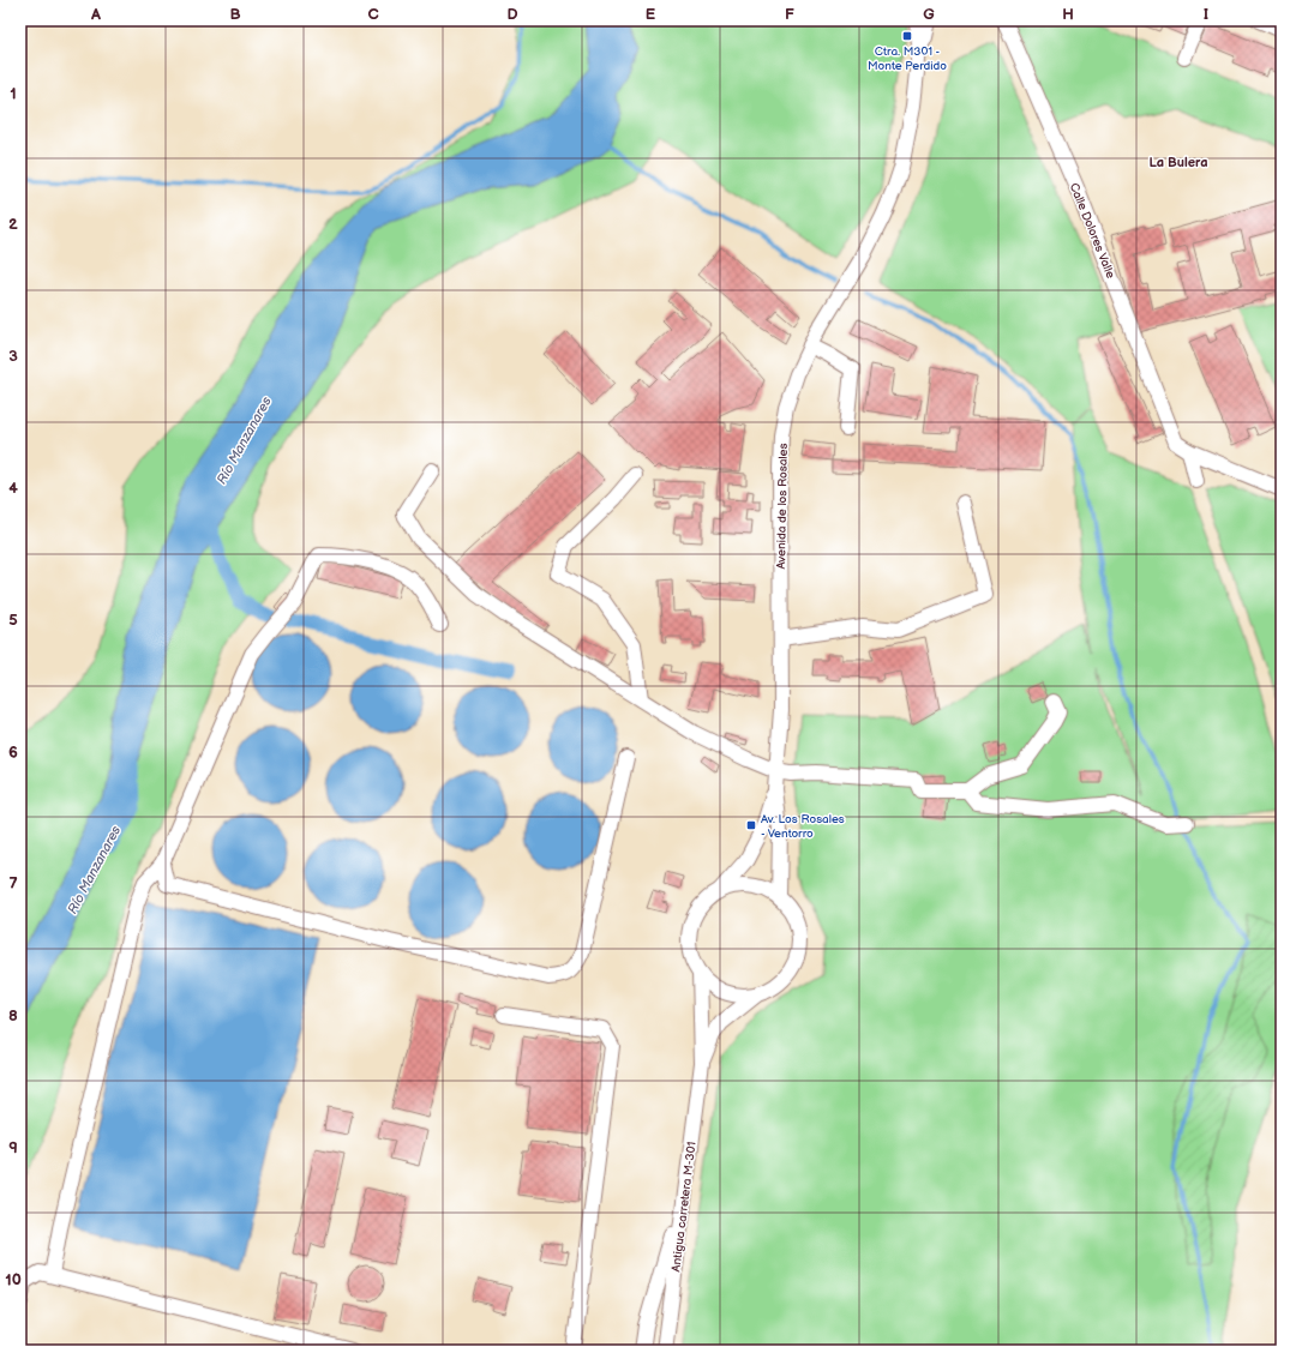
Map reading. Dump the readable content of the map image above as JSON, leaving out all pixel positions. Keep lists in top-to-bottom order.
{
  "streets": {
    "street": ["Calle Dolores Valle", "Avenida de los Rosales", "Antigua carretera M-301"]
  },
  "crossings": [
    ["Avenida de los Rosales", "Antigua carretera M-301"]
  ],
  "districts": ["La Bulera"],
  "water": ["Río Manzanares"],
  "places": {
    "transit": ["Ctra. M301 - Monte Perdido", "Av. Los Rosales - Ventorro"]
  },
  "grid": {
    "columns": [
      "A",
      "B",
      "C",
      "D",
      "E",
      "F",
      "G",
      "H",
      "I"
    ],
    "rows": [
      "1",
      "2",
      "3",
      "4",
      "5",
      "6",
      "7",
      "8",
      "9",
      "10"
    ]
  }
}
